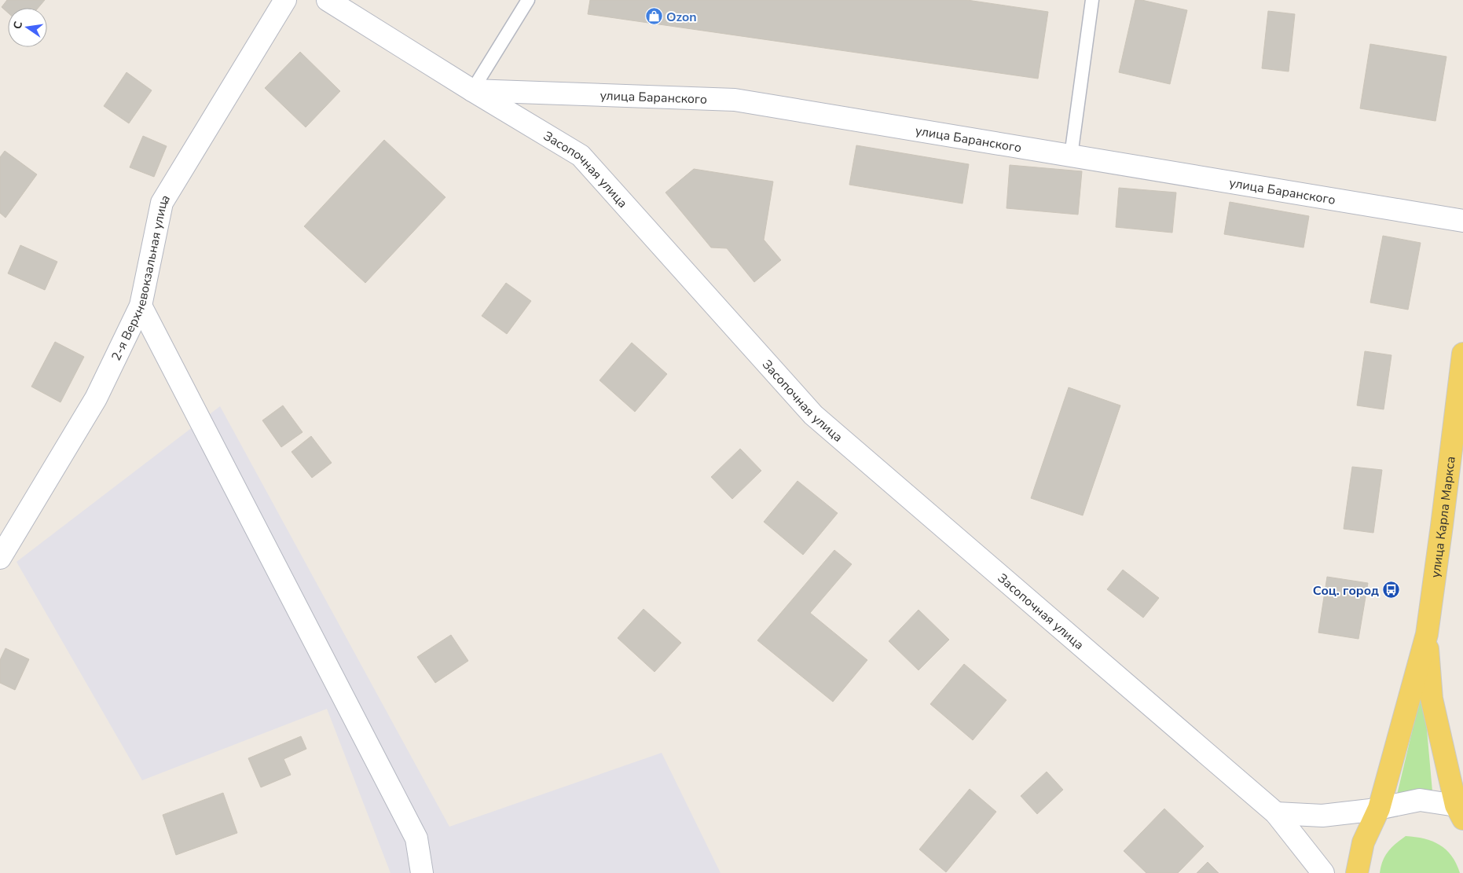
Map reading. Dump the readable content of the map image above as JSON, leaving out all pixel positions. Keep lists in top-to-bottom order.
{
  "streets": {
    "main road": ["улица Карла Маркса"],
    "street": ["улица Баранского", "Засопочная улица", "2-я Верхневокзальная улица"]
  },
  "crossings": [
    ["улица Баранского", "Засопочная улица"]
  ],
  "places": {
    "shop": ["Ozon"],
    "bus stop": ["Соц. город"]
  },
  "north": "left"
}
